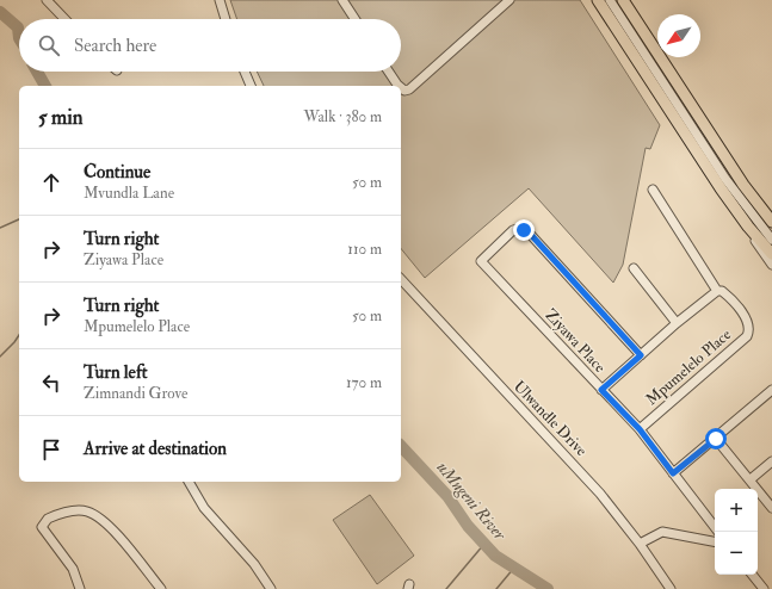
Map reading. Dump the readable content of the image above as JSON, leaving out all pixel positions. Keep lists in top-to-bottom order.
{
  "streets": {
    "street": ["Ziyawa Place", "Mpumelelo Place", "Ulwandle Drive"]
  },
  "crossings": [
    ["Ziyawa Place", "Mpumelelo Place"]
  ],
  "water": ["uMngeni River"],
  "north": "bottom left",
  "page": {
    "search": "Search here",
    "heading": ["5 min", "Walk · 380 m"],
    "list": [
      ["Continue", "Mvundla Lane", "50 m"],
      ["Turn right", "Ziyawa Place", "110 m"],
      ["Turn right", "Mpumelelo Place", "50 m"],
      ["Turn left", "Zimnandi Grove", "170 m"],
      "Arrive at destination"
    ],
    "map_buttons": ["+", "−"]
  }
}
